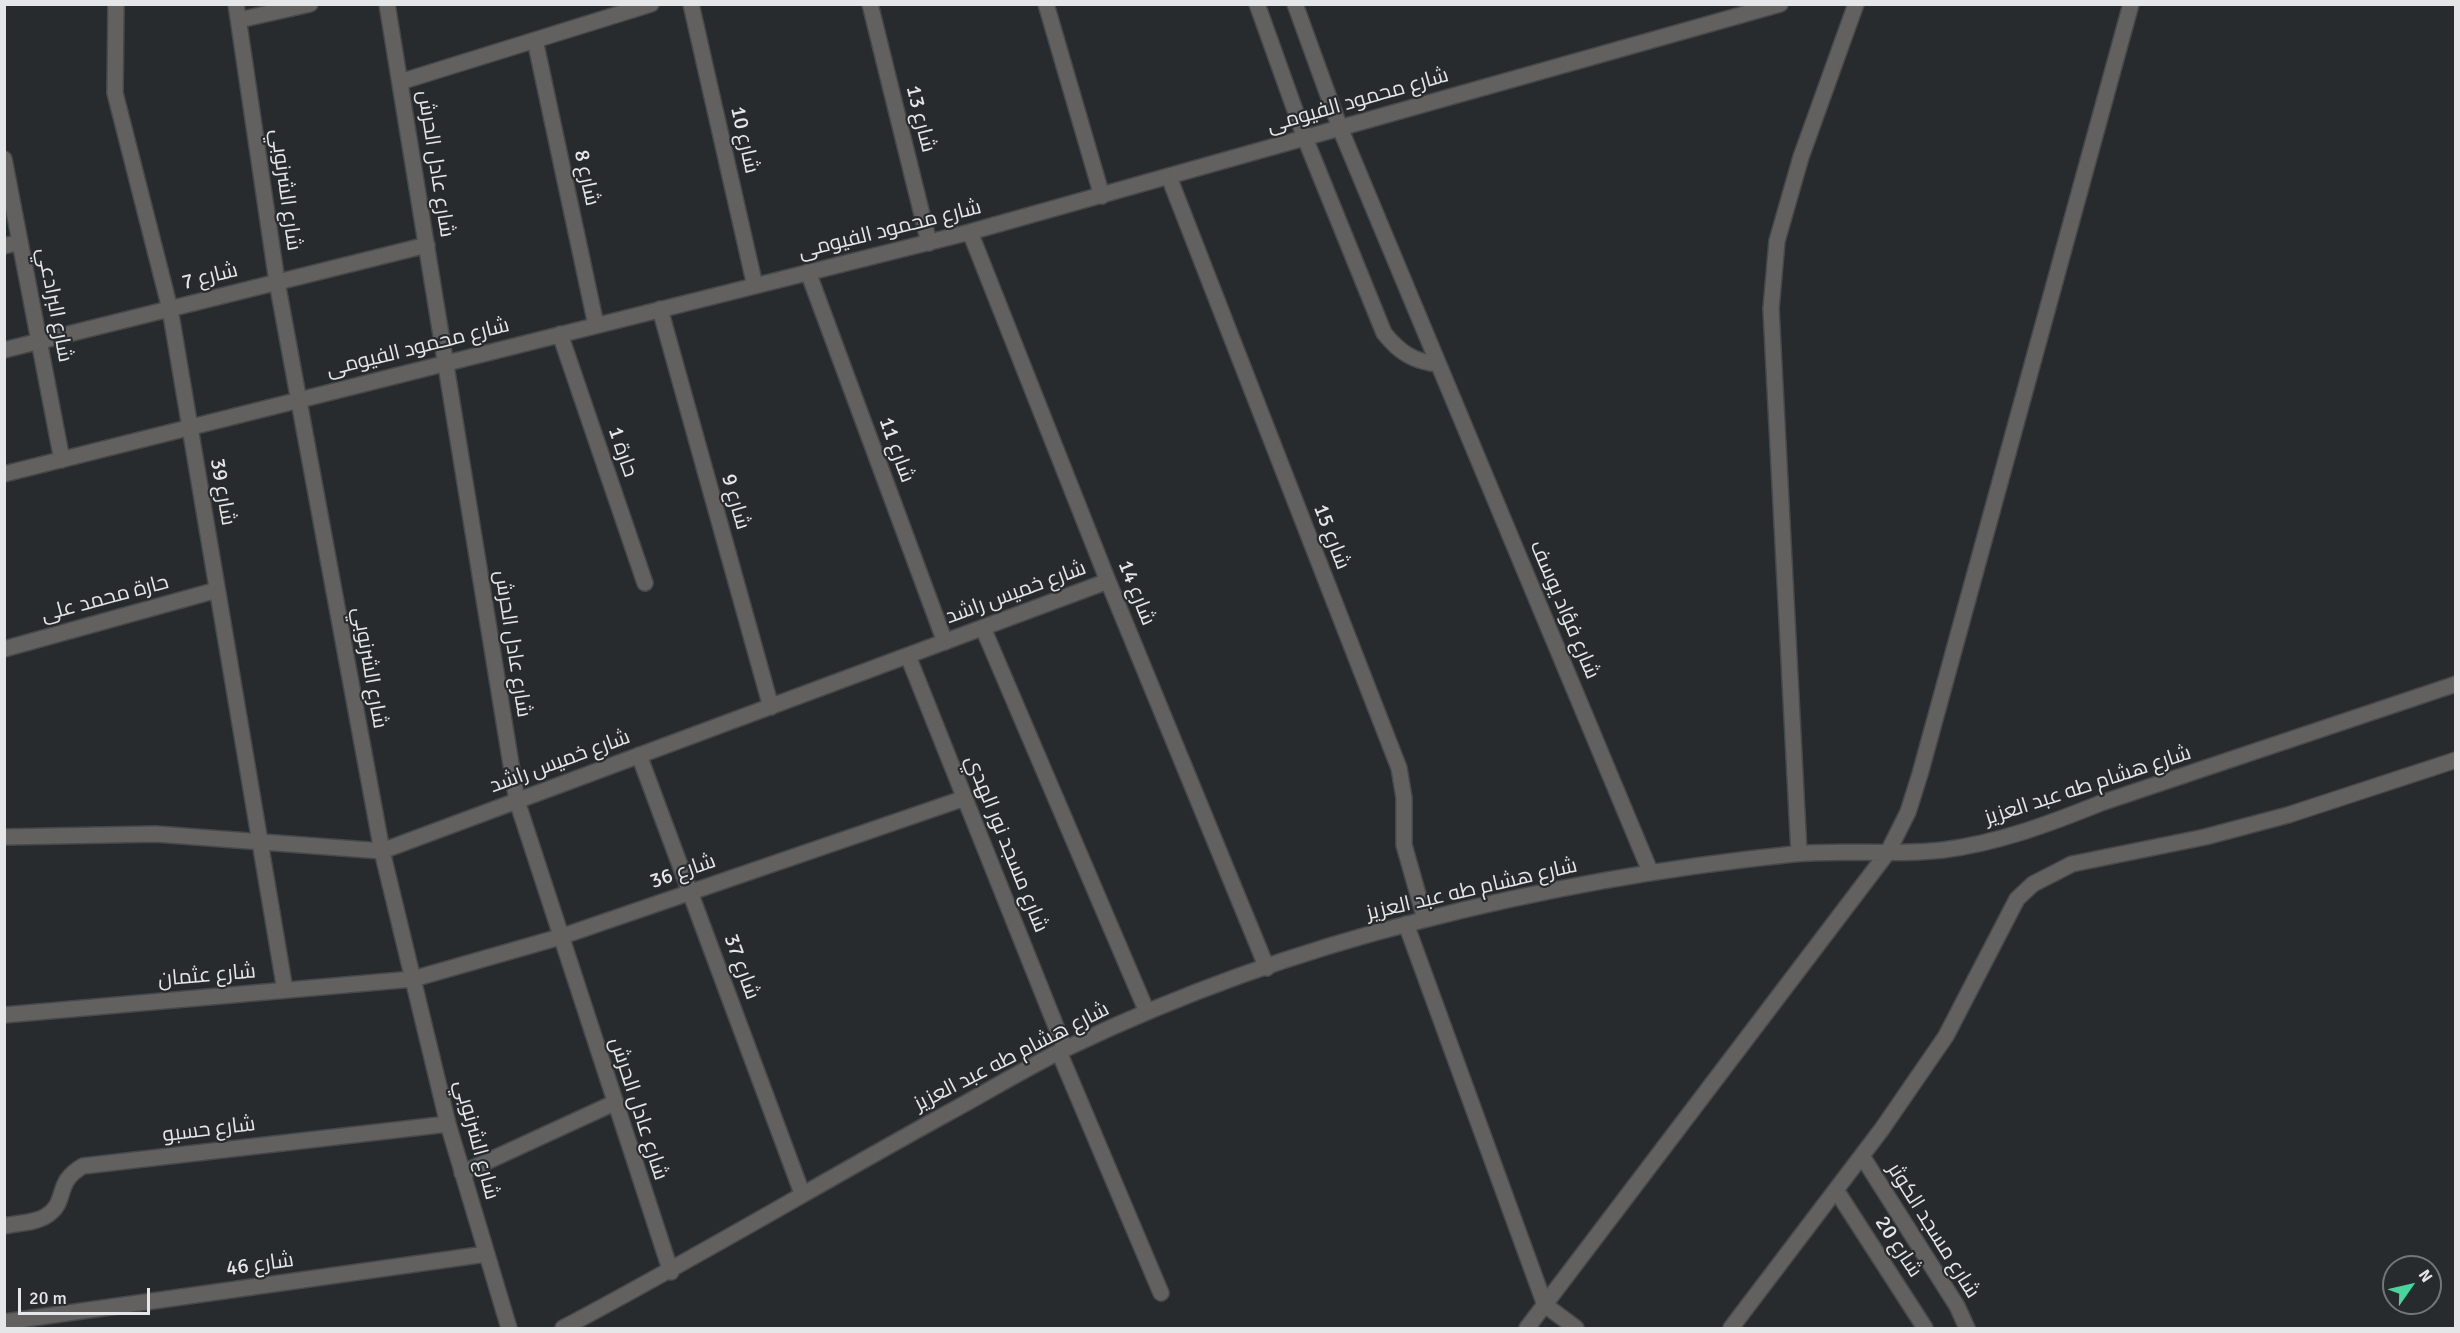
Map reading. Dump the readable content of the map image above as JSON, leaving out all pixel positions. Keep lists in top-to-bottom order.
{
  "streets": {
    "street": [
      "شارع محمود الفيومى",
      "شارع 13",
      "شارع 10",
      "شارع عادل الحرش",
      "شارع 8",
      "شارع الشرنوبي",
      "شارع 7",
      "شارع البرادعي",
      "شارع 11",
      "حارة 1",
      "شارع 39",
      "شارع 9",
      "شارع 15",
      "شارع خميس راشد",
      "شارع 14",
      "حارة محمد على",
      "شارع فؤاد يوسف",
      "شارع هشام طه عبد العزيز",
      "شارع مسجد نور الهدي",
      "شارع 36",
      "شارع 37",
      "شارع عثمان",
      "شارع حسبو",
      "شارع مسجد الكوثر",
      "شارع 20",
      "شارع 46"
    ]
  },
  "crossings": [
    ["شارع محمود الفيومى", "شارع 13"],
    ["شارع محمود الفيومى", "شارع 10"],
    ["شارع محمود الفيومى", "شارع عادل الحرش"],
    ["شارع محمود الفيومى", "شارع 8"],
    ["شارع محمود الفيومى", "شارع الشرنوبي"],
    ["شارع محمود الفيومى", "شارع البرادعي"],
    ["شارع محمود الفيومى", "شارع 11"],
    ["شارع محمود الفيومى", "حارة 1"],
    ["شارع محمود الفيومى", "شارع 39"],
    ["شارع محمود الفيومى", "شارع 9"],
    ["شارع محمود الفيومى", "شارع 15"],
    ["شارع محمود الفيومى", "شارع 14"],
    ["شارع محمود الفيومى", "شارع فؤاد يوسف"],
    ["شارع عادل الحرش", "شارع 7"],
    ["شارع عادل الحرش", "شارع خميس راشد"],
    ["شارع عادل الحرش", "شارع هشام طه عبد العزيز"],
    ["شارع عادل الحرش", "شارع 36"],
    ["شارع الشرنوبي", "شارع 7"],
    ["شارع الشرنوبي", "شارع خميس راشد"],
    ["شارع الشرنوبي", "شارع 36"],
    ["شارع الشرنوبي", "شارع عثمان"],
    ["شارع الشرنوبي", "شارع حسبو"],
    ["شارع الشرنوبي", "شارع 46"],
    ["شارع 7", "شارع البرادعي"],
    ["شارع 7", "شارع 39"],
    ["شارع 11", "شارع خميس راشد"],
    ["شارع 39", "شارع خميس راشد"],
    ["شارع 39", "حارة محمد على"],
    ["شارع 39", "شارع عثمان"],
    ["شارع 9", "شارع خميس راشد"],
    ["شارع 15", "شارع هشام طه عبد العزيز"],
    ["شارع خميس راشد", "شارع 14"],
    ["شارع خميس راشد", "شارع مسجد نور الهدي"],
    ["شارع خميس راشد", "شارع 37"],
    ["شارع 14", "شارع هشام طه عبد العزيز"],
    ["شارع فؤاد يوسف", "شارع هشام طه عبد العزيز"],
    ["شارع هشام طه عبد العزيز", "شارع مسجد نور الهدي"],
    ["شارع هشام طه عبد العزيز", "شارع 37"],
    ["شارع مسجد نور الهدي", "شارع 36"],
    ["شارع 36", "شارع 37"],
    ["شارع 36", "شارع عثمان"]
  ],
  "scale_bar": "20 m",
  "north": "top right"
}
